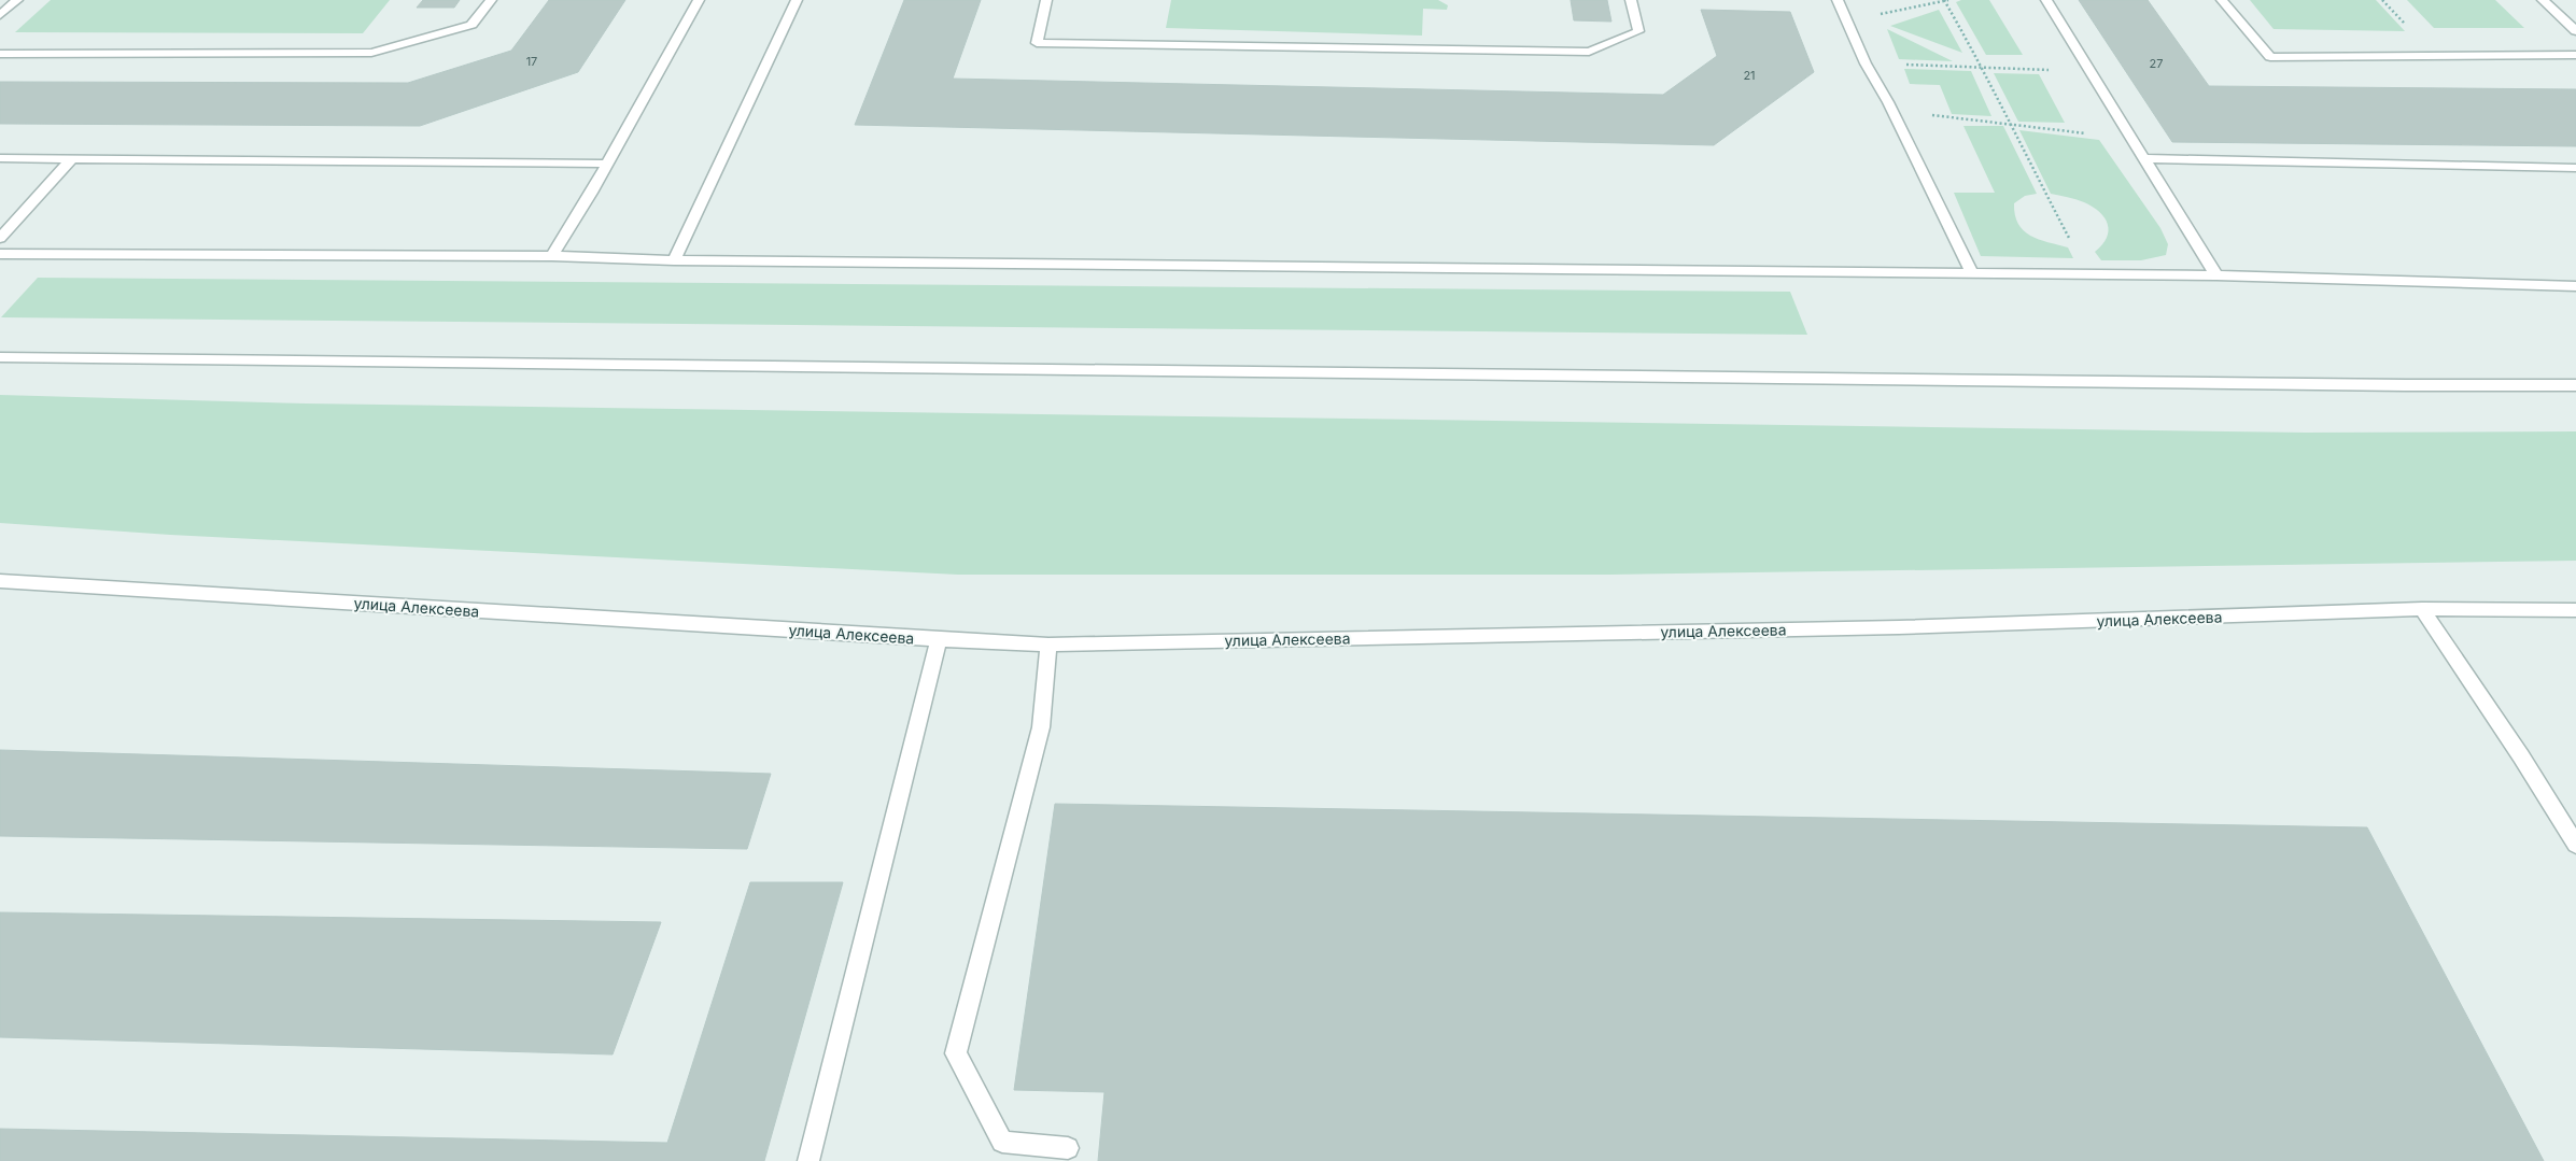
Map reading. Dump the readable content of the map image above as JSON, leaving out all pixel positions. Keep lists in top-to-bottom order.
{
  "streets": {
    "street": ["улица Алексеева"]
  },
  "house_numbers": ["17", "27", "21"]
}
